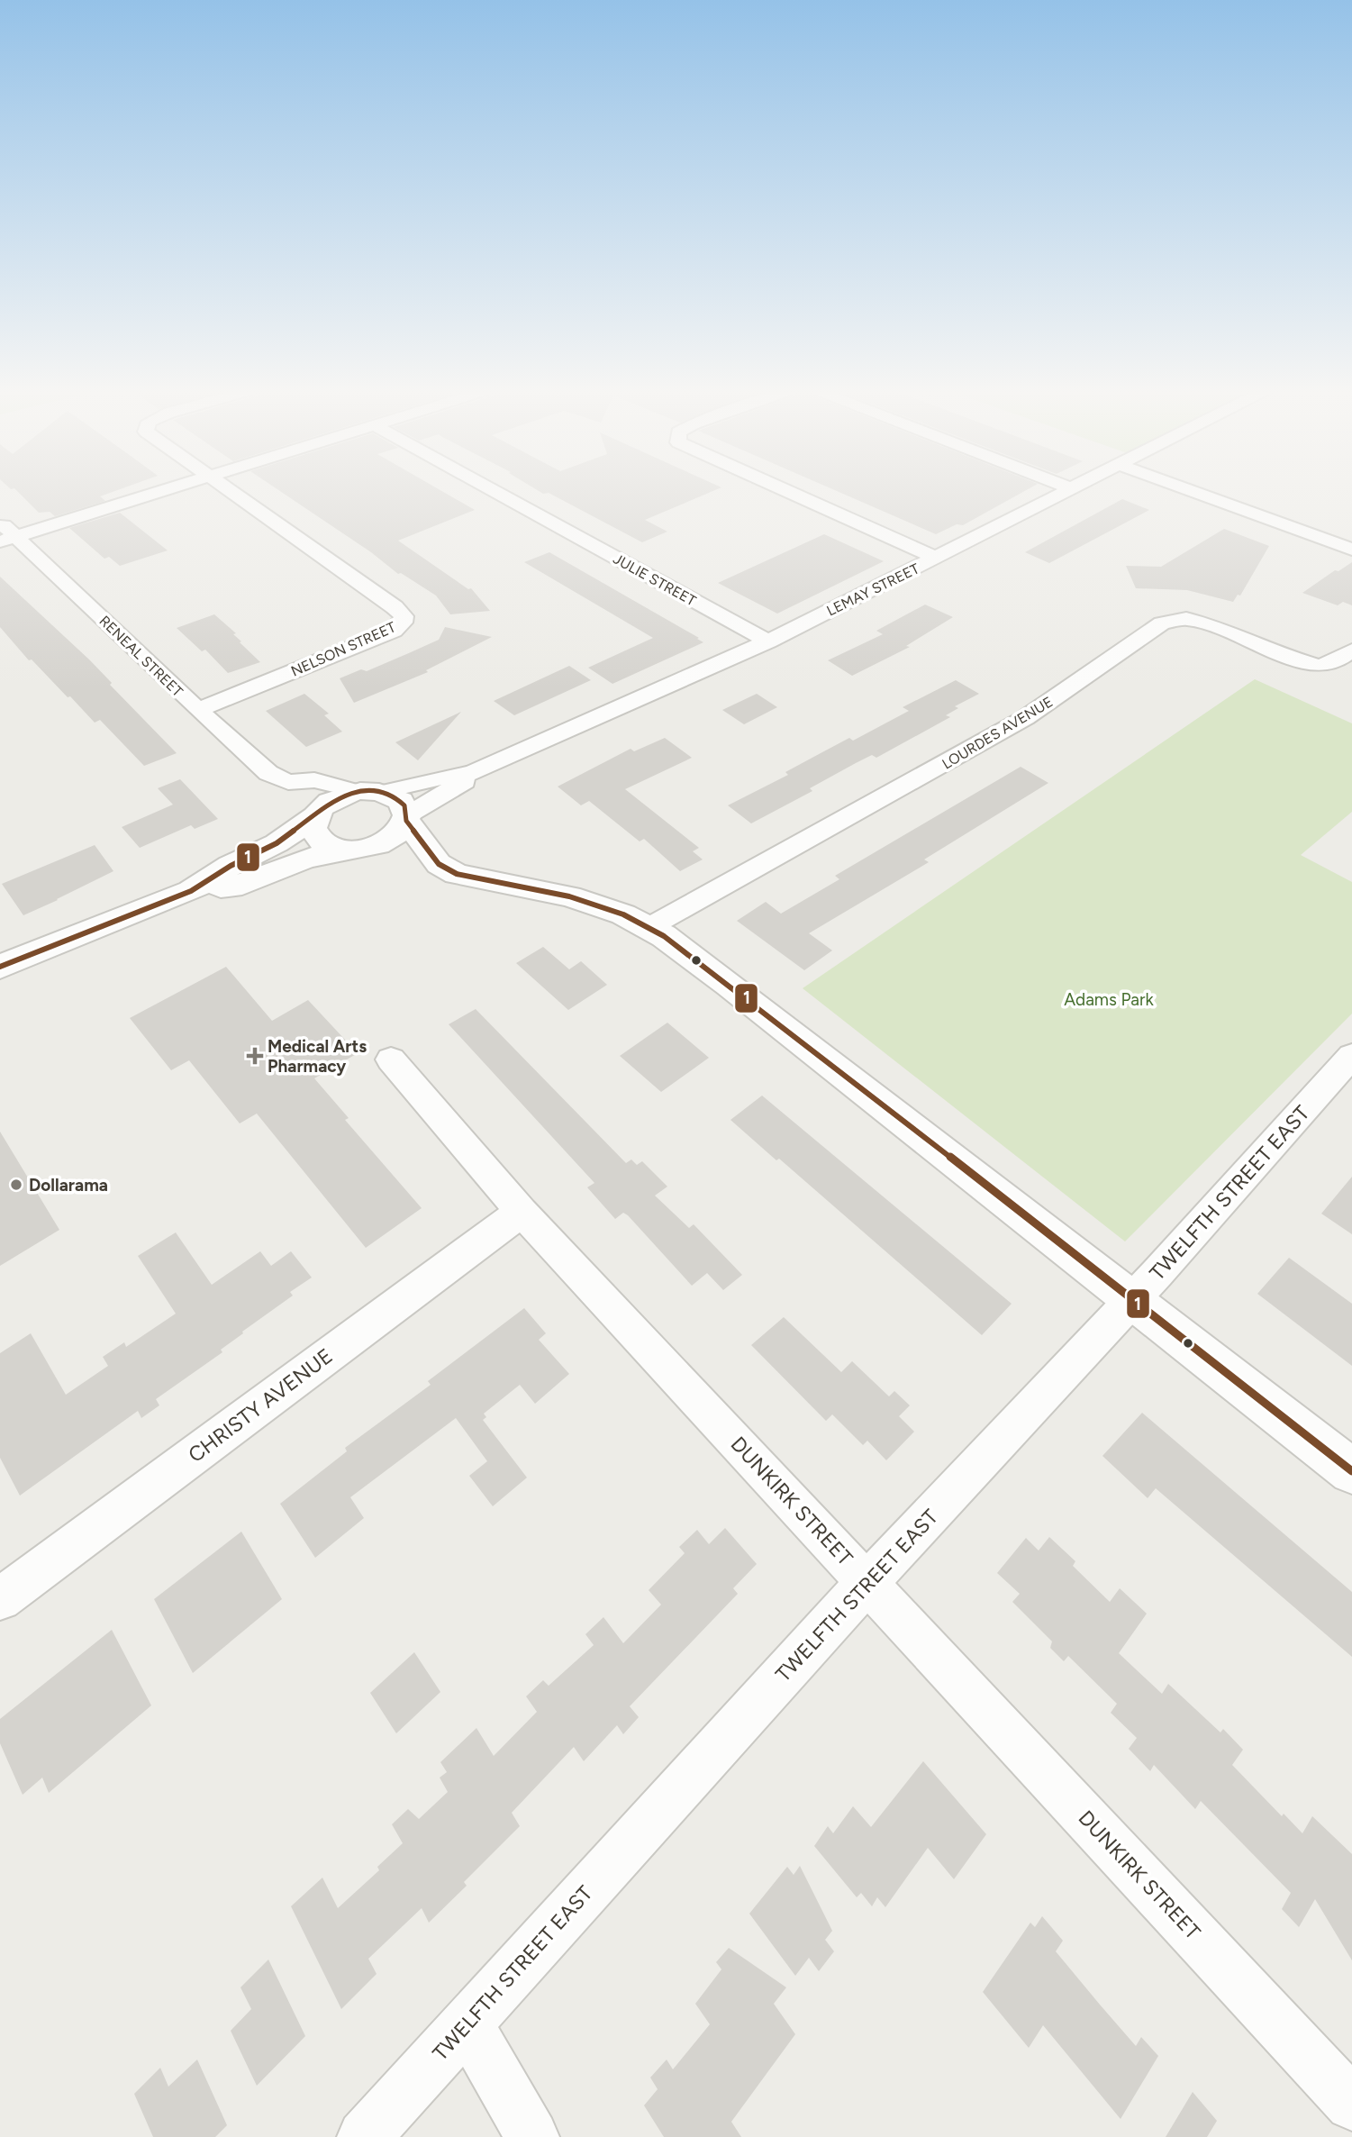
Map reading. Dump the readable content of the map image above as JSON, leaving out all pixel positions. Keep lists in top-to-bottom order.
{
  "streets": {
    "street": [
      "JULIE STREET",
      "LEMAY STREET",
      "NELSON STREET",
      "RENEAL STREET",
      "LOURDES AVENUE",
      "TWELFTH STREET EAST",
      "CHRISTY AVENUE",
      "DUNKIRK STREET"
    ]
  },
  "crossings": [
    ["JULIE STREET", "LEMAY STREET"],
    ["NELSON STREET", "RENEAL STREET"],
    ["TWELFTH STREET EAST", "DUNKIRK STREET"],
    ["CHRISTY AVENUE", "DUNKIRK STREET"]
  ],
  "parks": ["Adams Park"],
  "places": {
    "health": ["Medical Arts Pharmacy"],
    "other": ["Dollarama"]
  },
  "lines": ["transit line 1"]
}
